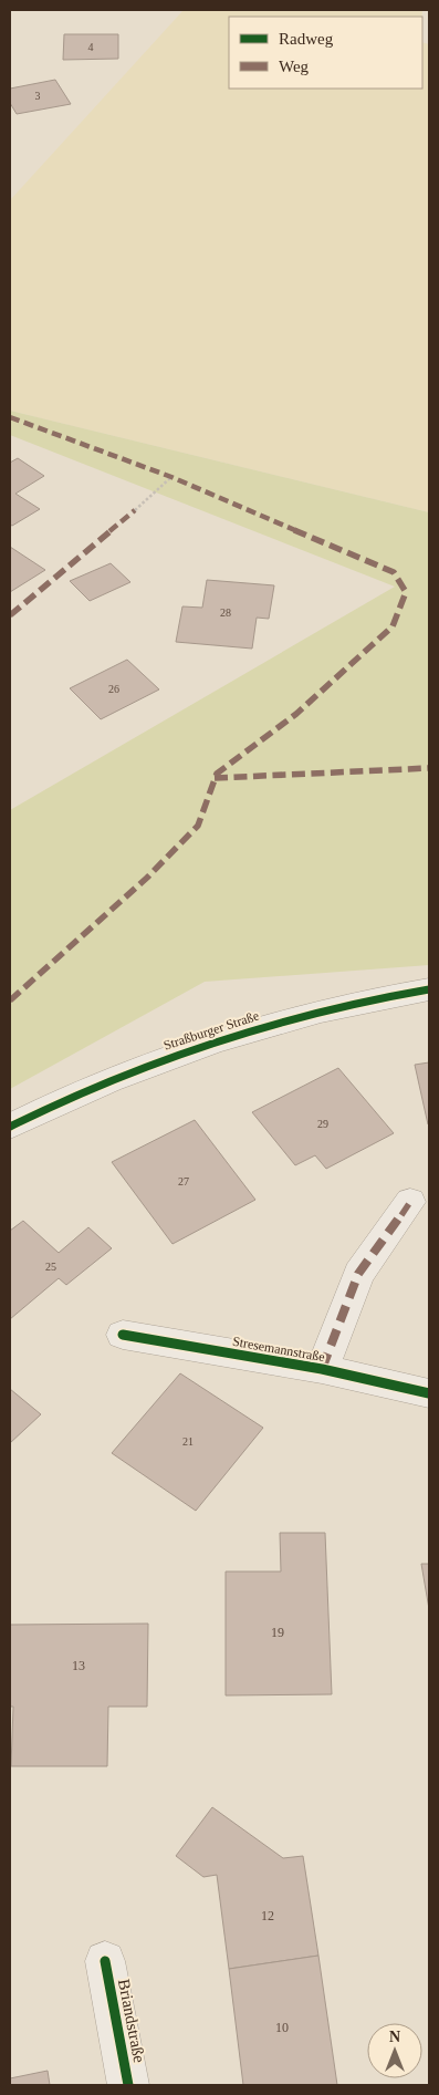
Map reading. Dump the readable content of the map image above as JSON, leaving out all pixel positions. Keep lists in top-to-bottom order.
{
  "streets": {
    "street": ["Straßburger Straße", "Stresemannstraße", "Briandstraße"]
  },
  "house_numbers": [
    "4",
    "3",
    "28",
    "26",
    "29",
    "27",
    "25",
    "21",
    "19",
    "13",
    "12",
    "10"
  ],
  "legend": ["Radweg", "Weg"],
  "north": "top"
}
